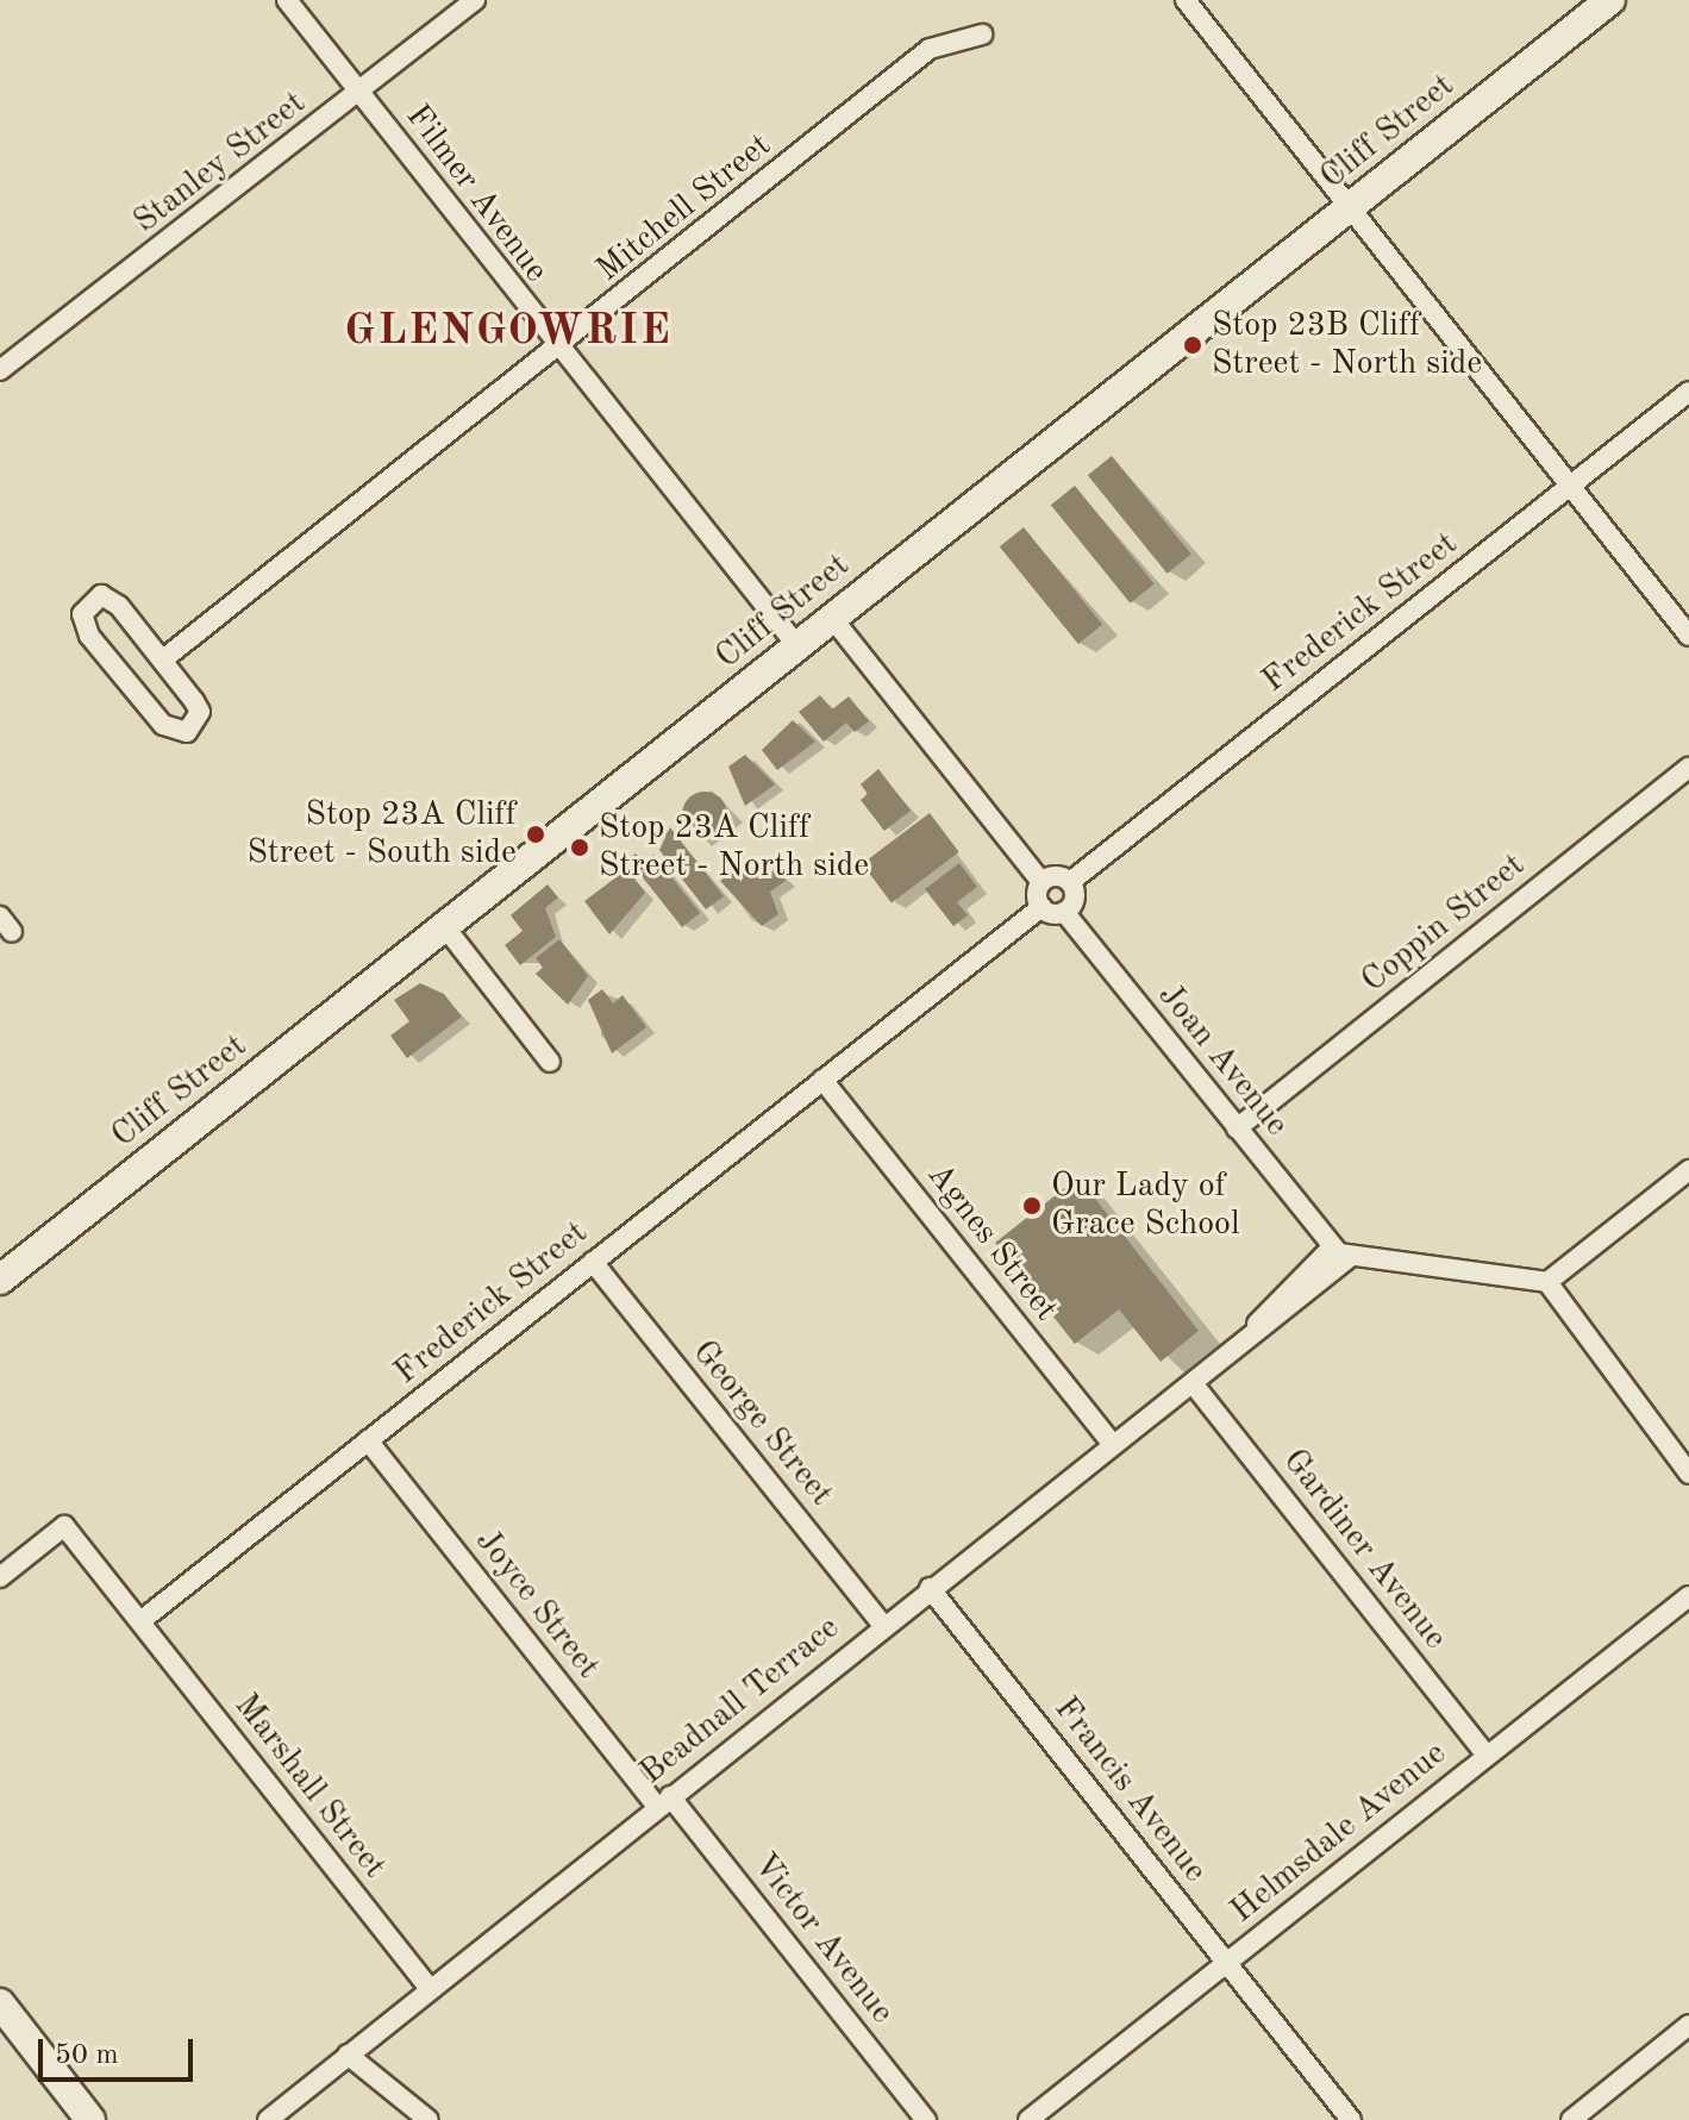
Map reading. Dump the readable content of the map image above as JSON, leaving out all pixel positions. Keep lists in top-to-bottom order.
{
  "streets": {
    "street": [
      "Cliff Street",
      "Stanley Street",
      "Filmer Avenue",
      "Mitchell Street",
      "Frederick Street",
      "Coppin Street",
      "Joan Avenue",
      "Agnes Street",
      "George Street",
      "Gardiner Avenue",
      "Joyce Street",
      "Beadnall Terrace",
      "Marshall Street",
      "Francis Avenue",
      "Helmsdale Avenue",
      "Victor Avenue"
    ]
  },
  "crossings": [
    ["Cliff Street", "Filmer Avenue"],
    ["Stanley Street", "Filmer Avenue"],
    ["Filmer Avenue", "Mitchell Street"],
    ["Frederick Street", "Agnes Street"],
    ["Frederick Street", "George Street"],
    ["Frederick Street", "Joyce Street"],
    ["Frederick Street", "Marshall Street"],
    ["Coppin Street", "Joan Avenue"],
    ["Joan Avenue", "Beadnall Terrace"],
    ["Agnes Street", "Beadnall Terrace"],
    ["George Street", "Beadnall Terrace"],
    ["Gardiner Avenue", "Beadnall Terrace"],
    ["Gardiner Avenue", "Helmsdale Avenue"],
    ["Joyce Street", "Beadnall Terrace"],
    ["Joyce Street", "Victor Avenue"],
    ["Beadnall Terrace", "Marshall Street"],
    ["Beadnall Terrace", "Francis Avenue"],
    ["Beadnall Terrace", "Victor Avenue"],
    ["Francis Avenue", "Helmsdale Avenue"]
  ],
  "districts": ["GLENGOWRIE"],
  "places": [
    "Stop 23B Cliff Street - North side",
    "Stop 23A Cliff Street - South side",
    "Stop 23A Cliff Street - North side",
    "Our Lady of Grace School"
  ],
  "scale_bar": "50 m"
}
